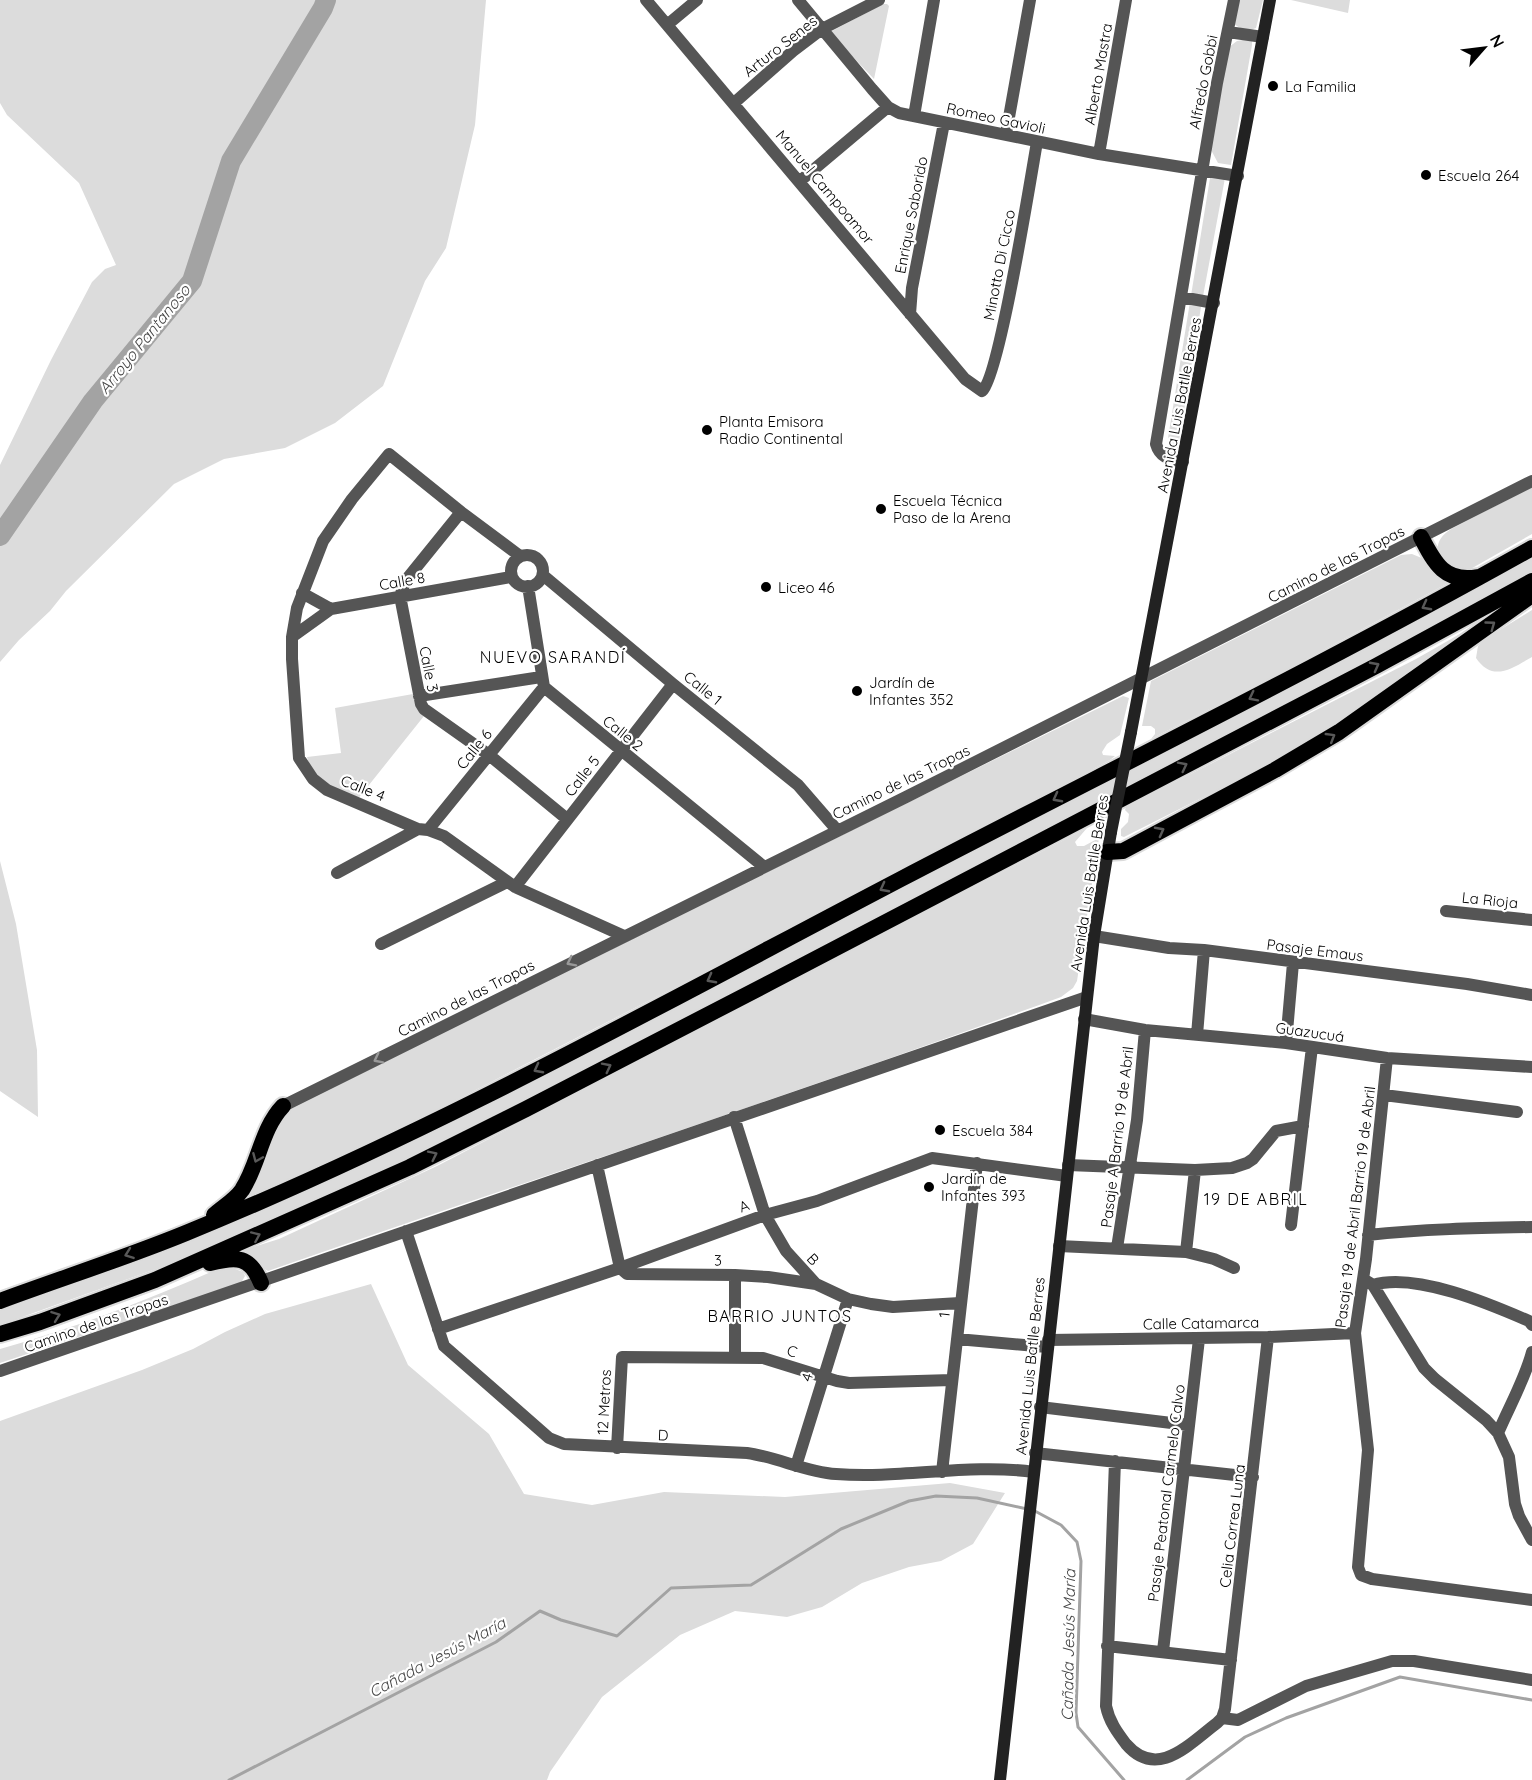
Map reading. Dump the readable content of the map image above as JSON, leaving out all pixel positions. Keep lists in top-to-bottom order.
{
  "streets": {
    "main road": ["Avenida Luis Batlle Berres"],
    "street": [
      "Arturo Senes",
      "Alberto Mastra",
      "Alfredo Gobbi",
      "Romeo Gavioli",
      "Manuel Campoamor",
      "Enrique Saborido",
      "Minotto Di Cicco",
      "Camino de las Tropas",
      "Calle 8",
      "Calle 3",
      "Calle 1",
      "Calle 2",
      "Calle 6",
      "Calle 5",
      "Calle 4",
      "La Rioja",
      "Pasaje Emaus",
      "Guazucuá",
      "Pasaje A Barrio 19 de Abril",
      "A",
      "Pasaje 19 de Abril Barrio 19 de Abril",
      "B",
      "3",
      "1",
      "Calle Catamarca",
      "C",
      "4",
      "12 Metros",
      "D",
      "Pasaje Peatonal Carmelo Calvo",
      "Celia Correa Luna"
    ]
  },
  "crossings": [
    ["Arturo Senes", "Manuel Campoamor"],
    ["Alberto Mastra", "Romeo Gavioli"],
    ["Alfredo Gobbi", "Romeo Gavioli"],
    ["Alfredo Gobbi", "Avenida Luis Batlle Berres"],
    ["Romeo Gavioli", "Enrique Saborido"],
    ["Romeo Gavioli", "Minotto Di Cicco"],
    ["Romeo Gavioli", "Avenida Luis Batlle Berres"],
    ["Manuel Campoamor", "Enrique Saborido"],
    ["Manuel Campoamor", "Minotto Di Cicco"],
    ["Avenida Luis Batlle Berres", "Camino de las Tropas"],
    ["Avenida Luis Batlle Berres", "Pasaje Emaus"],
    ["Avenida Luis Batlle Berres", "Guazucuá"],
    ["Avenida Luis Batlle Berres", "A"],
    ["Avenida Luis Batlle Berres", "Calle Catamarca"],
    ["Avenida Luis Batlle Berres", "D"],
    ["Camino de las Tropas", "Calle 1"],
    ["Camino de las Tropas", "Calle 2"],
    ["Camino de las Tropas", "Calle 4"],
    ["Camino de las Tropas", "B"],
    ["Camino de las Tropas", "D"],
    ["Calle 8", "Calle 3"],
    ["Calle 8", "Calle 1"],
    ["Calle 3", "Calle 6"],
    ["Calle 3", "Calle 5"],
    ["Calle 1", "Calle 5"],
    ["Calle 2", "Calle 6"],
    ["Calle 2", "Calle 5"],
    ["Calle 6", "Calle 4"],
    ["Calle 5", "Calle 4"],
    ["Guazucuá", "Pasaje A Barrio 19 de Abril"],
    ["Guazucuá", "Pasaje 19 de Abril Barrio 19 de Abril"],
    ["Pasaje A Barrio 19 de Abril", "A"],
    ["A", "B"],
    ["A", "3"],
    ["A", "1"],
    ["A", "D"],
    ["Pasaje 19 de Abril Barrio 19 de Abril", "Calle Catamarca"],
    ["B", "3"],
    ["B", "1"],
    ["B", "4"],
    ["1", "Calle Catamarca"],
    ["1", "C"],
    ["1", "D"],
    ["Calle Catamarca", "Pasaje Peatonal Carmelo Calvo"],
    ["Calle Catamarca", "Celia Correa Luna"],
    ["C", "4"],
    ["C", "12 Metros"],
    ["4", "D"],
    ["12 Metros", "D"]
  ],
  "districts": ["NUEVO SARANDÍ", "19 DE ABRIL", "BARRIO JUNTOS"],
  "water": ["Arroyo Pantanoso", "Cañada Jesús María"],
  "places": [
    "La Familia",
    "Escuela 264",
    "Planta Emisora Radio Continental",
    "Escuela Técnica Paso de la Arena",
    "Liceo 46",
    "Jardín de Infantes 352",
    "Escuela 384",
    "Jardín de Infantes 393"
  ],
  "north": "top right"
}
